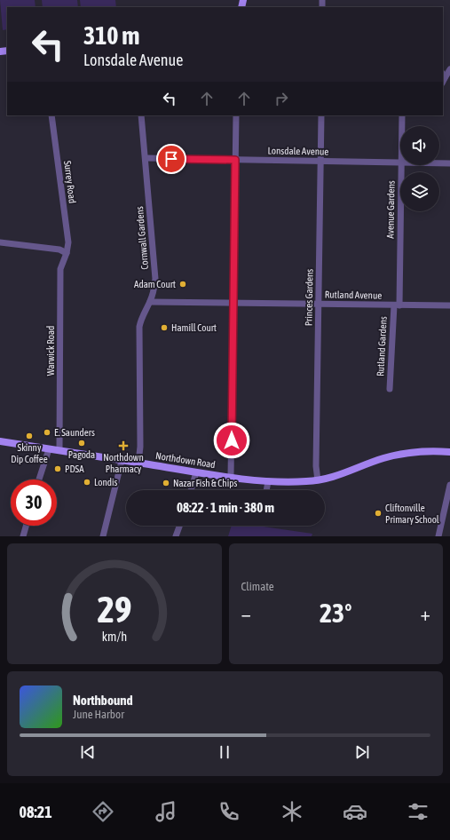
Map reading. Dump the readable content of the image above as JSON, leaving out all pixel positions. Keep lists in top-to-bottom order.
{
  "streets": {
    "main road": ["Northdown Road"],
    "street": [
      "Lonsdale Avenue",
      "Surrey Road",
      "Avenue Gardens",
      "Cornwall Gardens",
      "Rutland Avenue",
      "Princes Gardens",
      "Rutland Gardens",
      "Warwick Road"
    ]
  },
  "crossings": [
    ["Lonsdale Avenue", "Cornwall Gardens"],
    ["Lonsdale Avenue", "Princes Gardens"],
    ["Surrey Road", "Warwick Road"],
    ["Avenue Gardens", "Rutland Avenue"],
    ["Avenue Gardens", "Rutland Gardens"],
    ["Cornwall Gardens", "Rutland Avenue"],
    ["Cornwall Gardens", "Northdown Road"],
    ["Rutland Avenue", "Princes Gardens"],
    ["Rutland Avenue", "Rutland Gardens"],
    ["Princes Gardens", "Northdown Road"],
    ["Warwick Road", "Northdown Road"]
  ],
  "places": {
    "other": [
      "Adam Court",
      "Hamill Court",
      "E. Saunders",
      "Skinny Dip Coffee",
      "Pagoda",
      "PDSA",
      "Londis",
      "Nazar Fish & Chips",
      "Cliftonville Primary School"
    ],
    "health": ["Northdown Pharmacy"]
  },
  "page": {
    "turn": ["310 m", "Lonsdale Avenue"],
    "limit": "30",
    "trip": "08:22 · 1 min · 380 m",
    "tile": "Climate",
    "heat": ["−", "23°", "+"],
    "song": ["Northbound", "June Harbor"],
    "tabs": "08:21",
    "gauge": ["29", "km/h"]
  }
}
